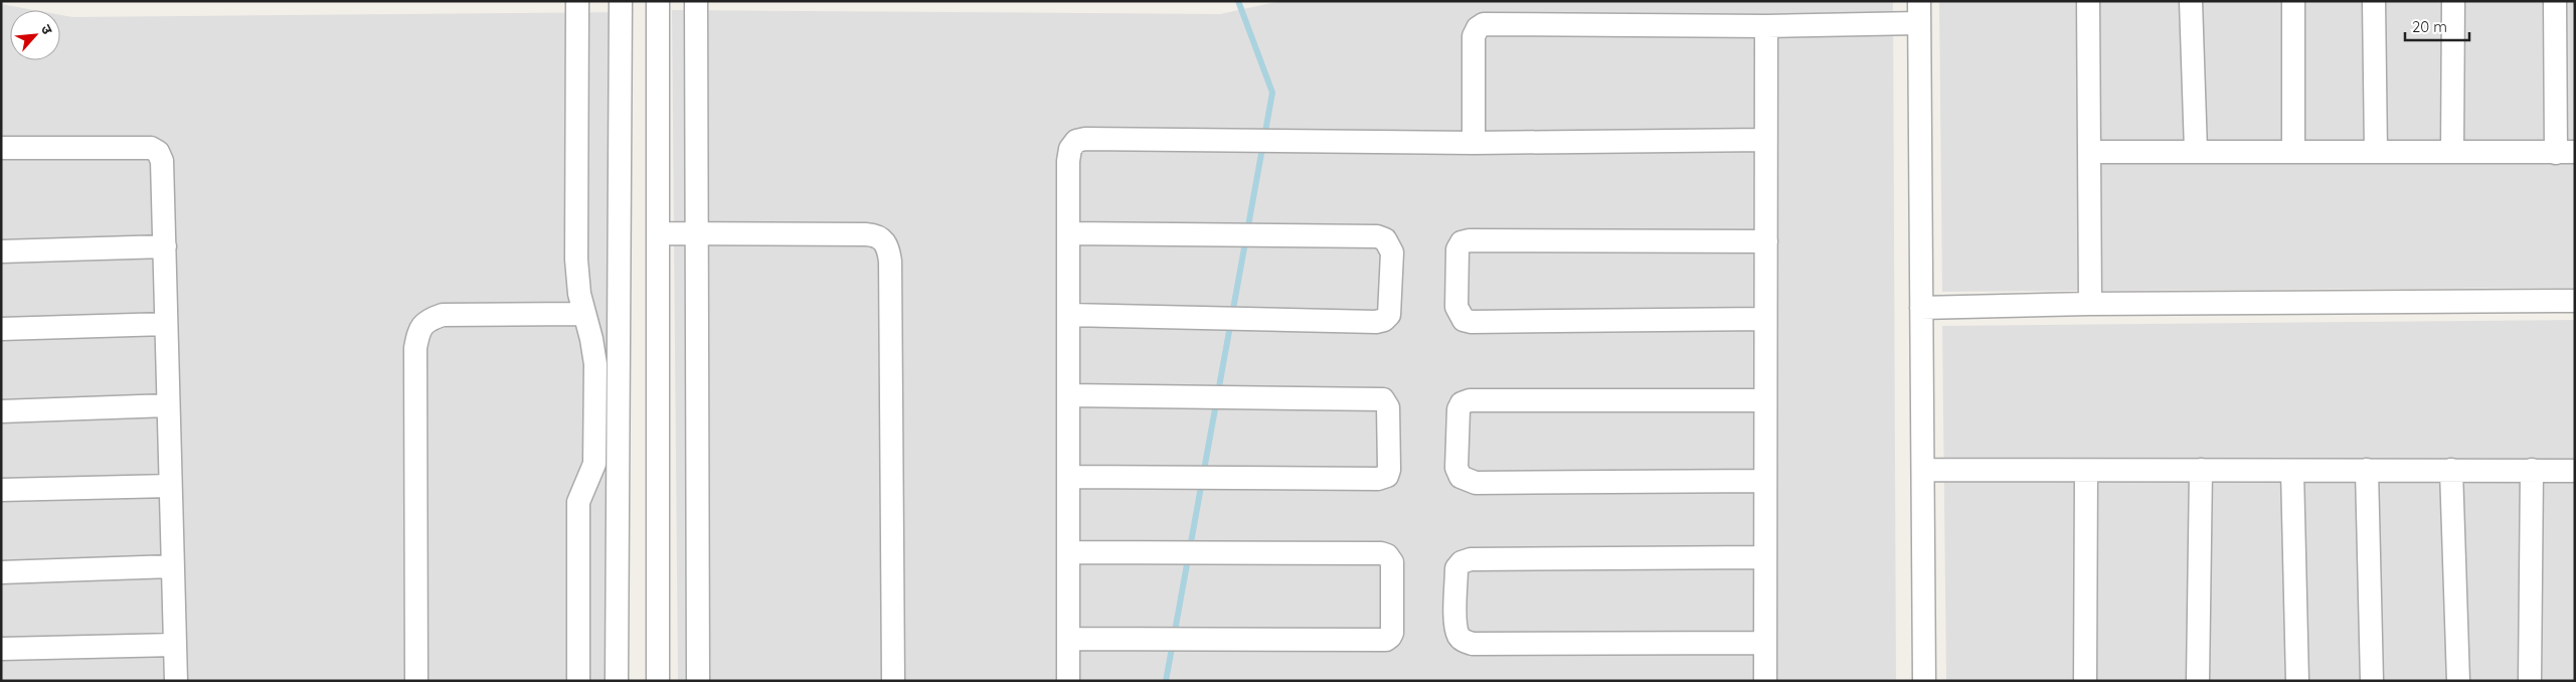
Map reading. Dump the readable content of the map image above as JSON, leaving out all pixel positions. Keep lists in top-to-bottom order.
{
  "scale_bar": "20 m",
  "north": "top right"
}
